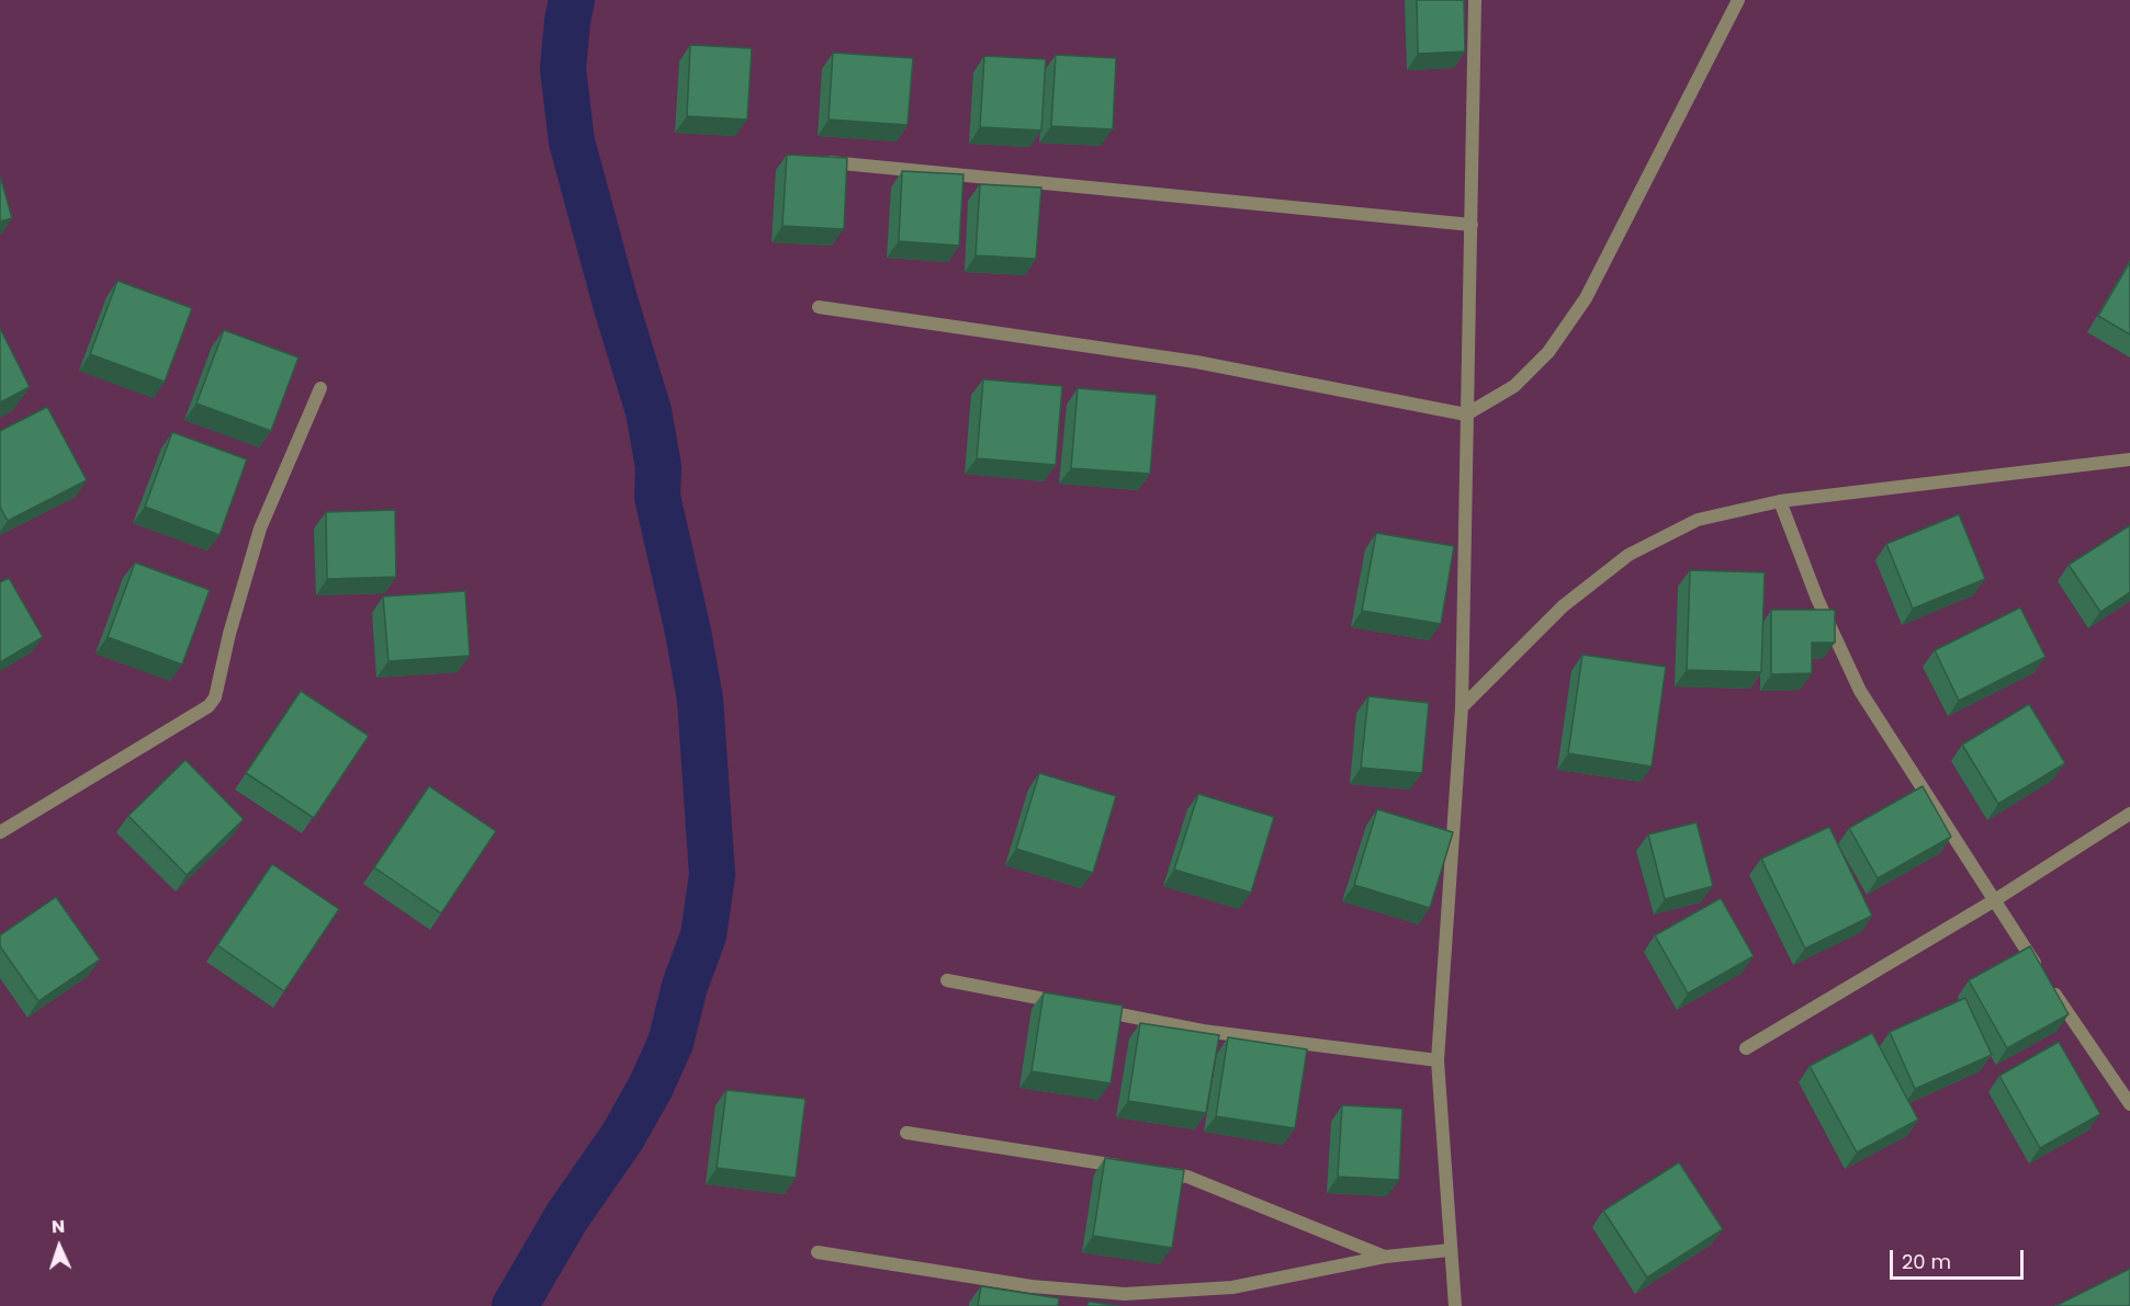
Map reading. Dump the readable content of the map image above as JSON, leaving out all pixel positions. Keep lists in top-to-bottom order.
{
  "scale_bar": "20 m",
  "north": "top"
}
